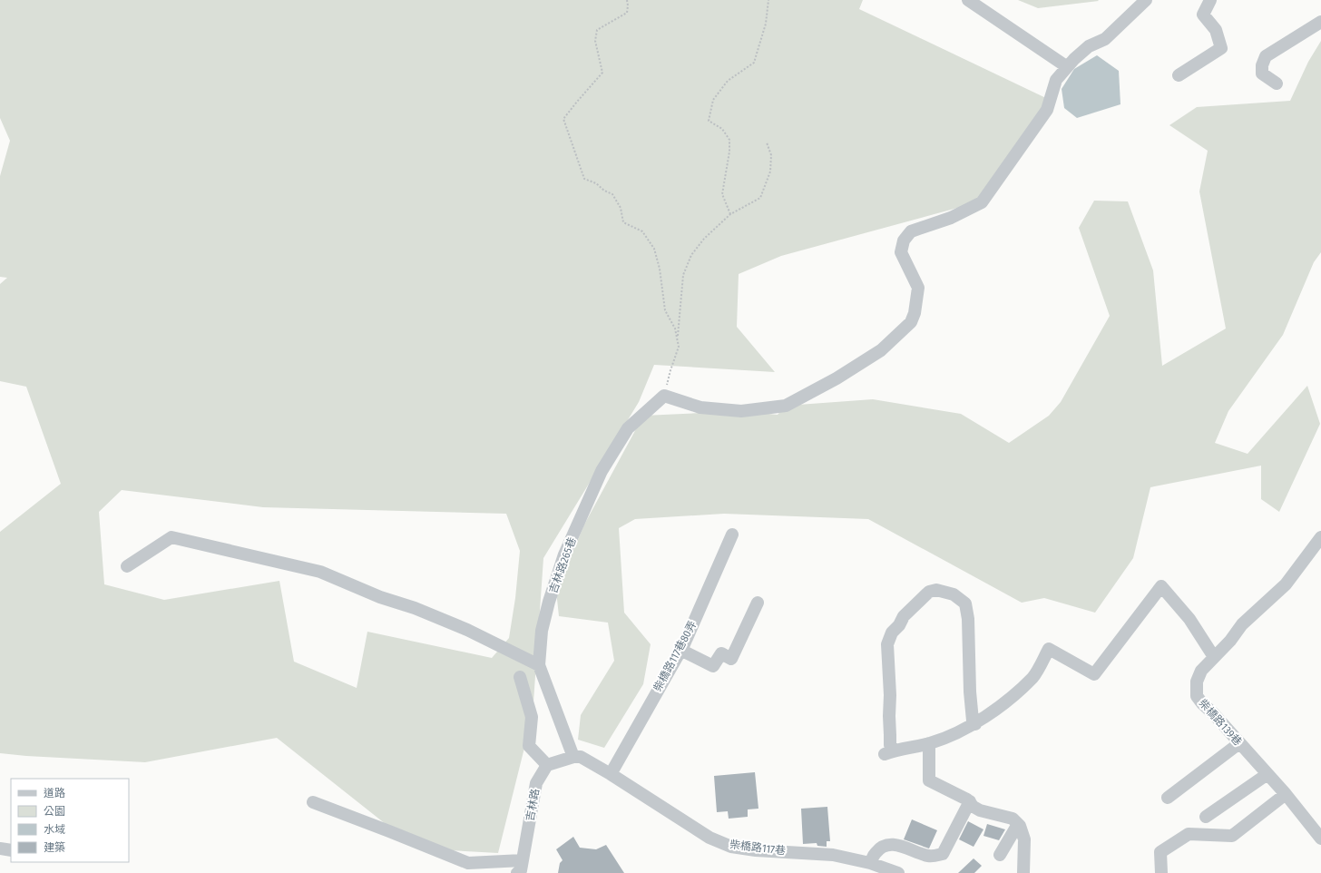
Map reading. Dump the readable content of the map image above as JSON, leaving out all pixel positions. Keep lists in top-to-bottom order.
{
  "streets": {
    "street": [
      "吉林路265巷",
      "柴橋路117巷80弄",
      "柴橋路139巷",
      "吉林路",
      "柴橋路117巷"
    ]
  },
  "crossings": [
    ["吉林路265巷", "柴橋路117巷"],
    ["柴橋路117巷80弄", "柴橋路117巷"]
  ],
  "legend": [
    "道路",
    "公園",
    "水域",
    "建築"
  ]
}
